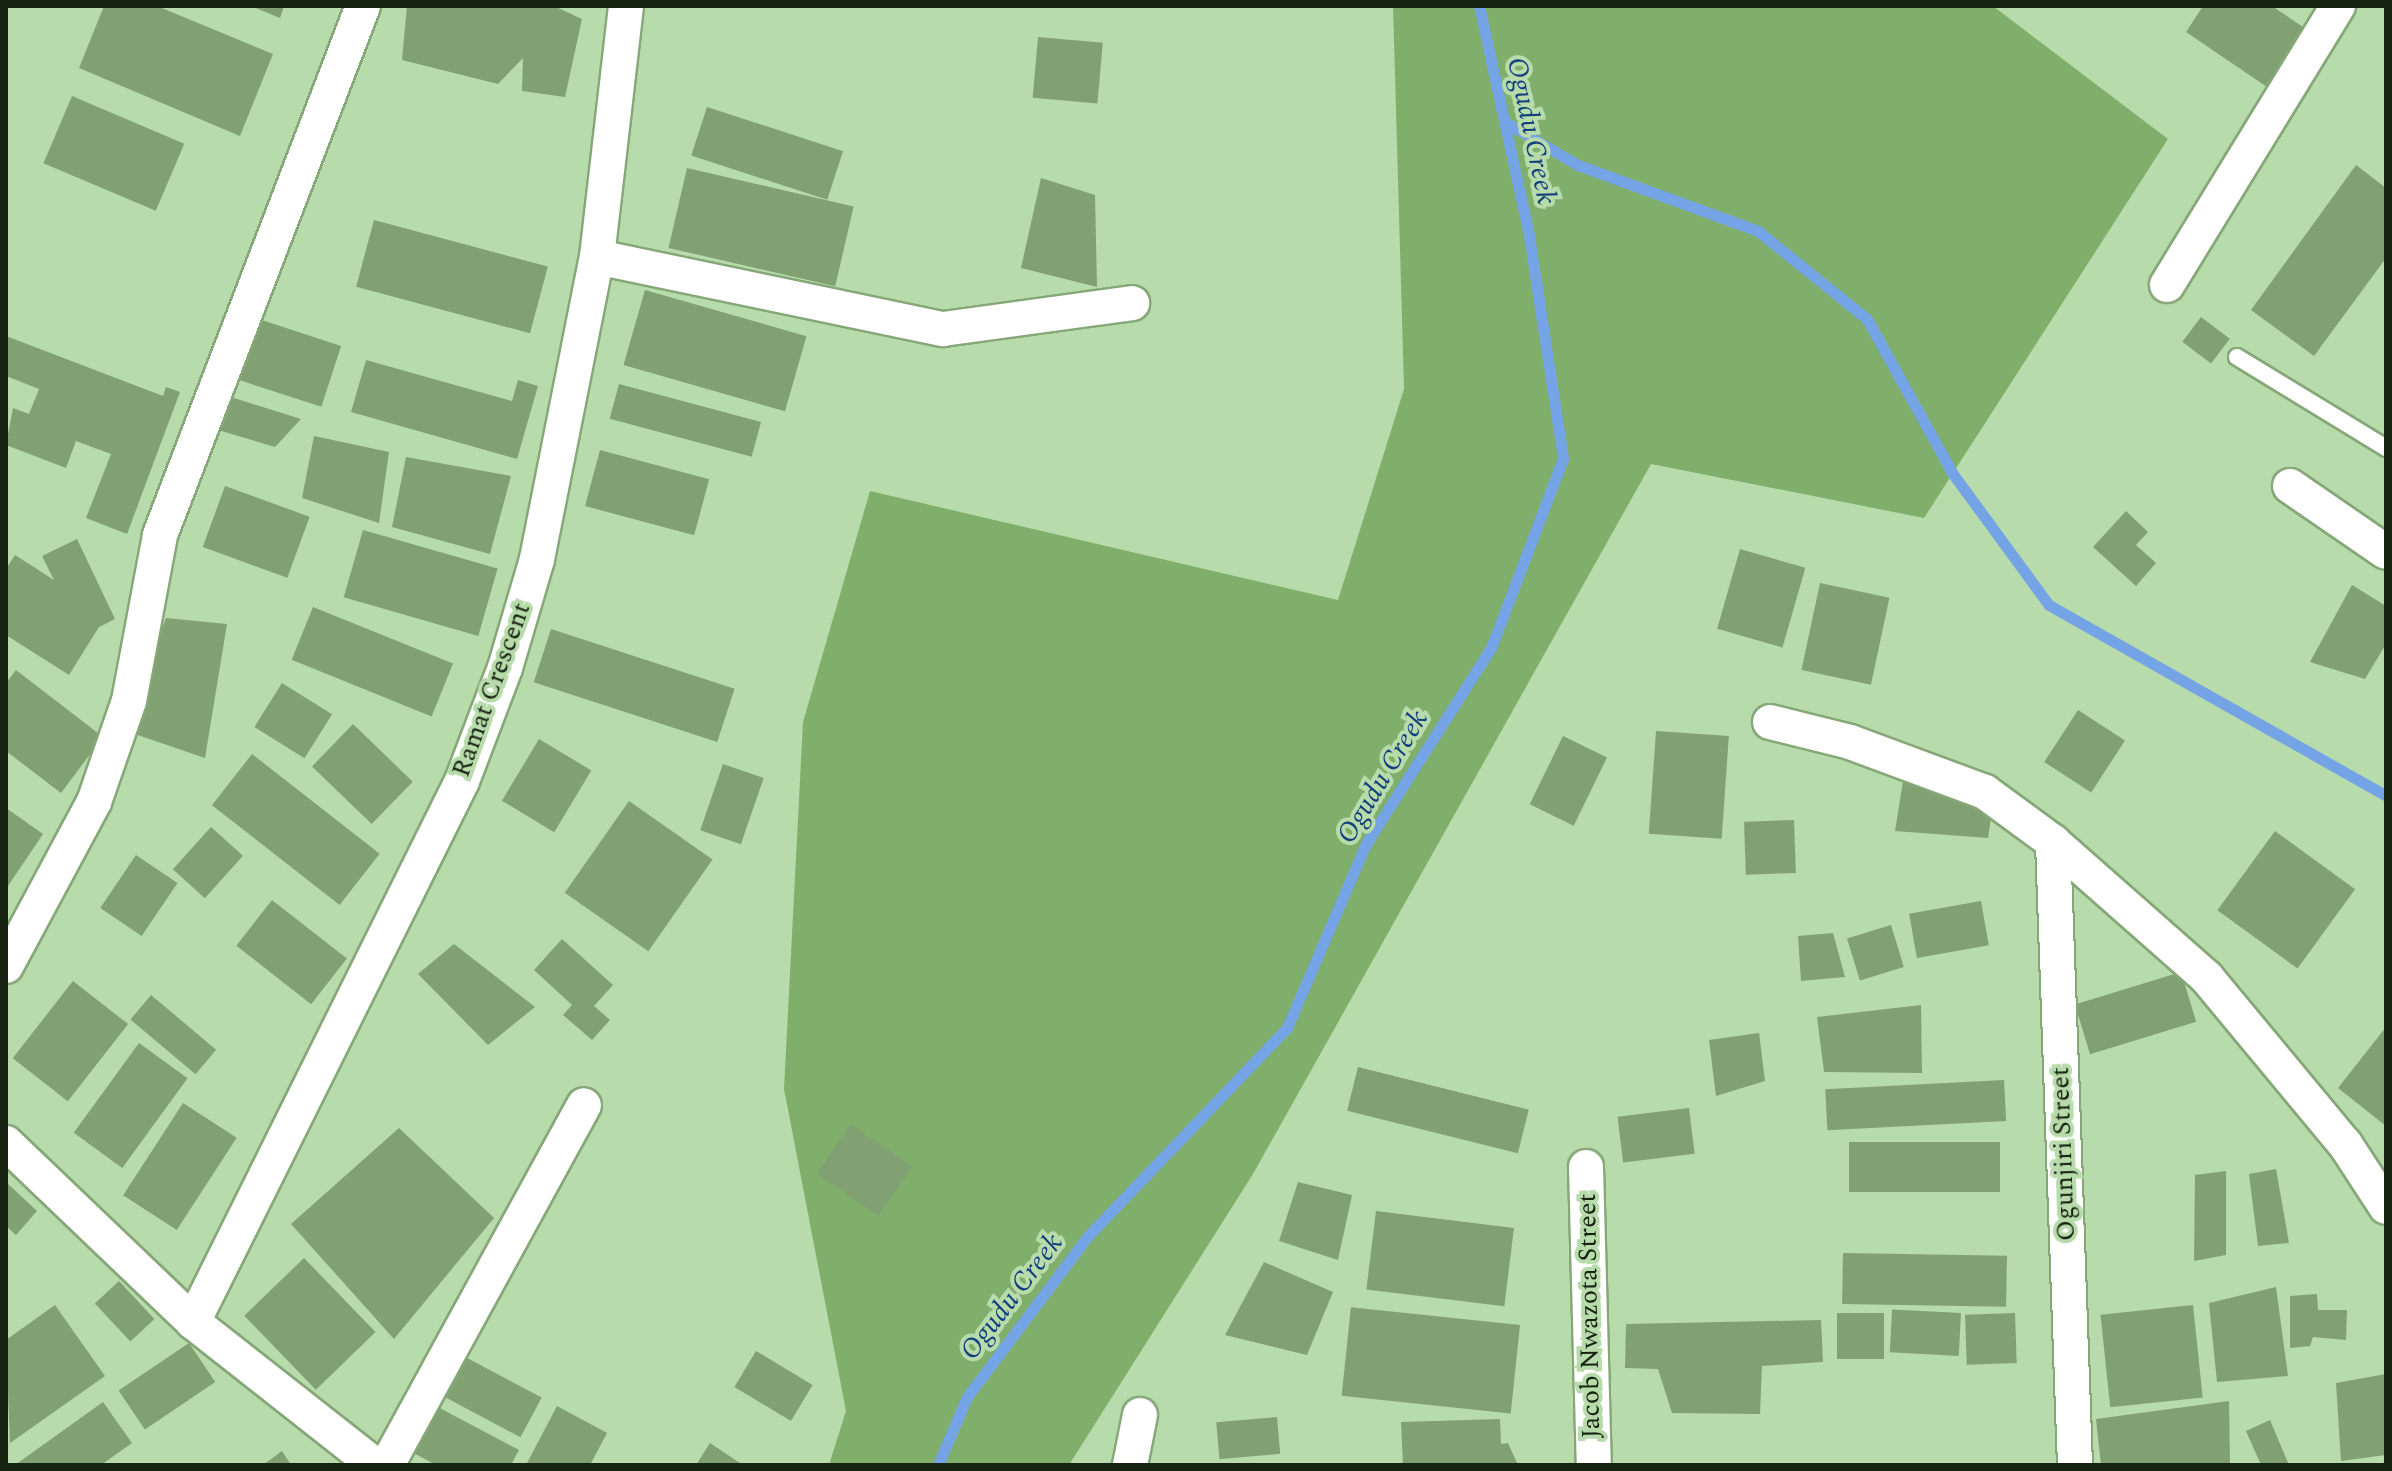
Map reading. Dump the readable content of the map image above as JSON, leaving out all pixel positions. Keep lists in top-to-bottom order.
{
  "streets": {
    "street": ["Ramat Crescent", "Ogunjiri Street", "Jacob Nwazota Street"]
  },
  "water": ["Ogudu Creek"]
}
